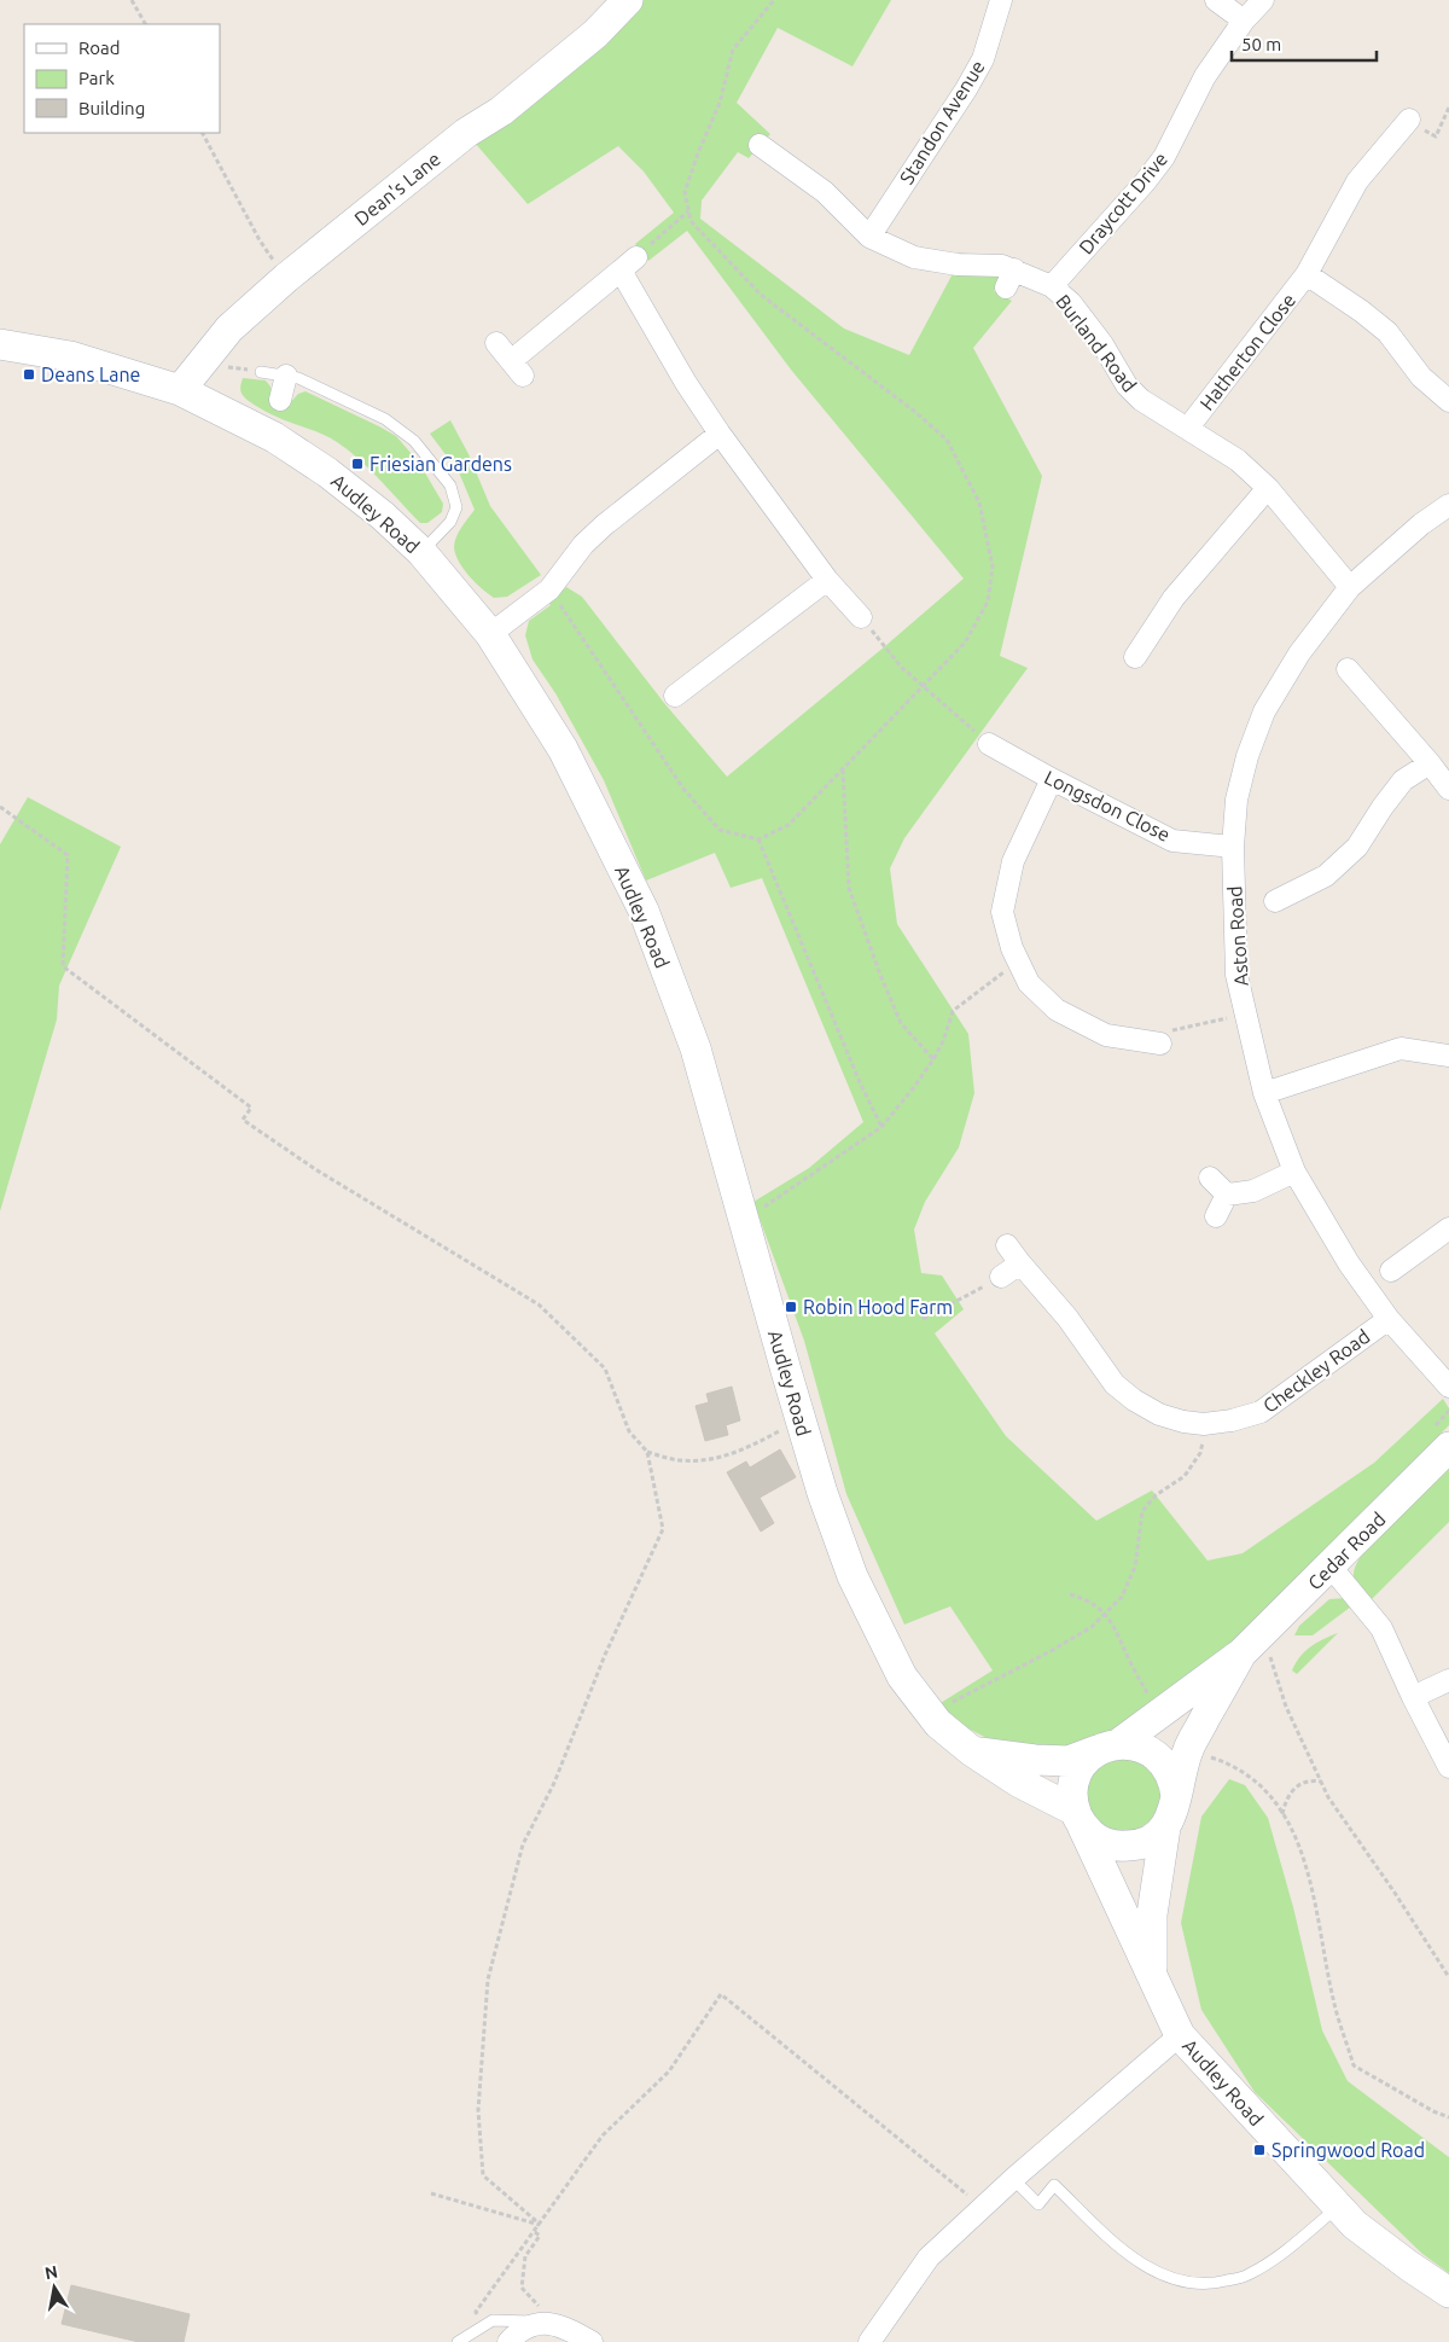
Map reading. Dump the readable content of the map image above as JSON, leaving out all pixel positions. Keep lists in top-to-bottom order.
{
  "streets": {
    "main road": ["Dean's Lane", "Audley Road", "Cedar Road"],
    "street": [
      "Standon Avenue",
      "Draycott Drive",
      "Burland Road",
      "Hatherton Close",
      "Longsdon Close",
      "Aston Road",
      "Checkley Road"
    ]
  },
  "crossings": [
    ["Standon Avenue", "Burland Road"],
    ["Dean's Lane", "Audley Road"],
    ["Draycott Drive", "Burland Road"],
    ["Burland Road", "Hatherton Close"],
    ["Burland Road", "Aston Road"],
    ["Longsdon Close", "Aston Road"],
    ["Aston Road", "Checkley Road"]
  ],
  "places": {
    "transit": [
      "Deans Lane",
      "Friesian Gardens",
      "Robin Hood Farm",
      "Springwood Road"
    ]
  },
  "legend": ["Road", "Park", "Building"],
  "scale_bar": "50 m",
  "north": "top"
}
